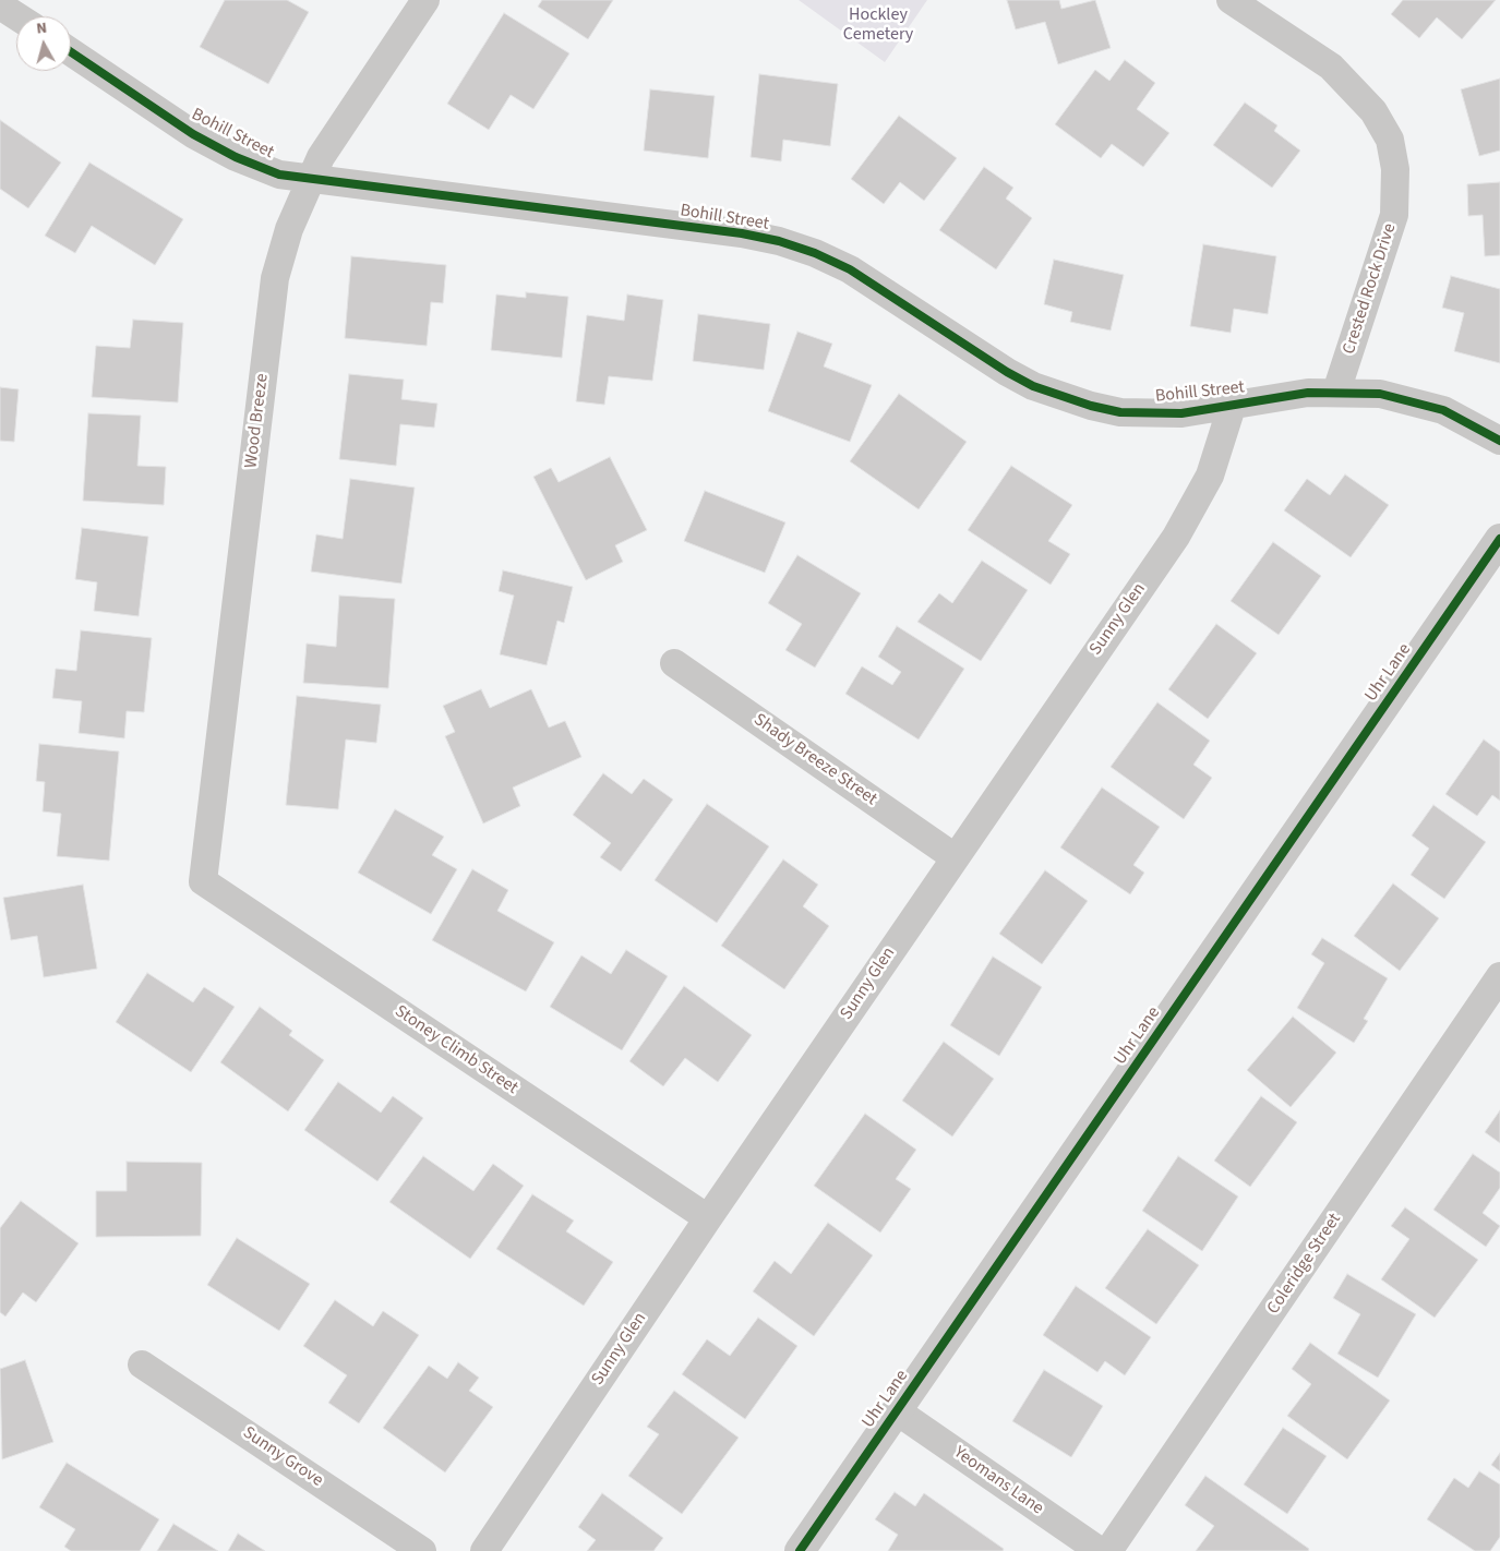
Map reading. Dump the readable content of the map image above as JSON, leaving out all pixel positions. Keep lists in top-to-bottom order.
{
  "streets": {
    "street": [
      "Bohill Street",
      "Crested Rock Drive",
      "Wood Breeze",
      "Sunny Glen",
      "Uhr Lane",
      "Shady Breeze Street",
      "Stoney Climb Street",
      "Coleridge Street",
      "Sunny Grove",
      "Yeomans Lane"
    ]
  },
  "crossings": [
    ["Bohill Street", "Crested Rock Drive"],
    ["Bohill Street", "Wood Breeze"],
    ["Bohill Street", "Sunny Glen"],
    ["Wood Breeze", "Stoney Climb Street"],
    ["Sunny Glen", "Shady Breeze Street"],
    ["Sunny Glen", "Stoney Climb Street"],
    ["Uhr Lane", "Yeomans Lane"]
  ],
  "parks": ["Hockley Cemetery"],
  "north": "top"
}
